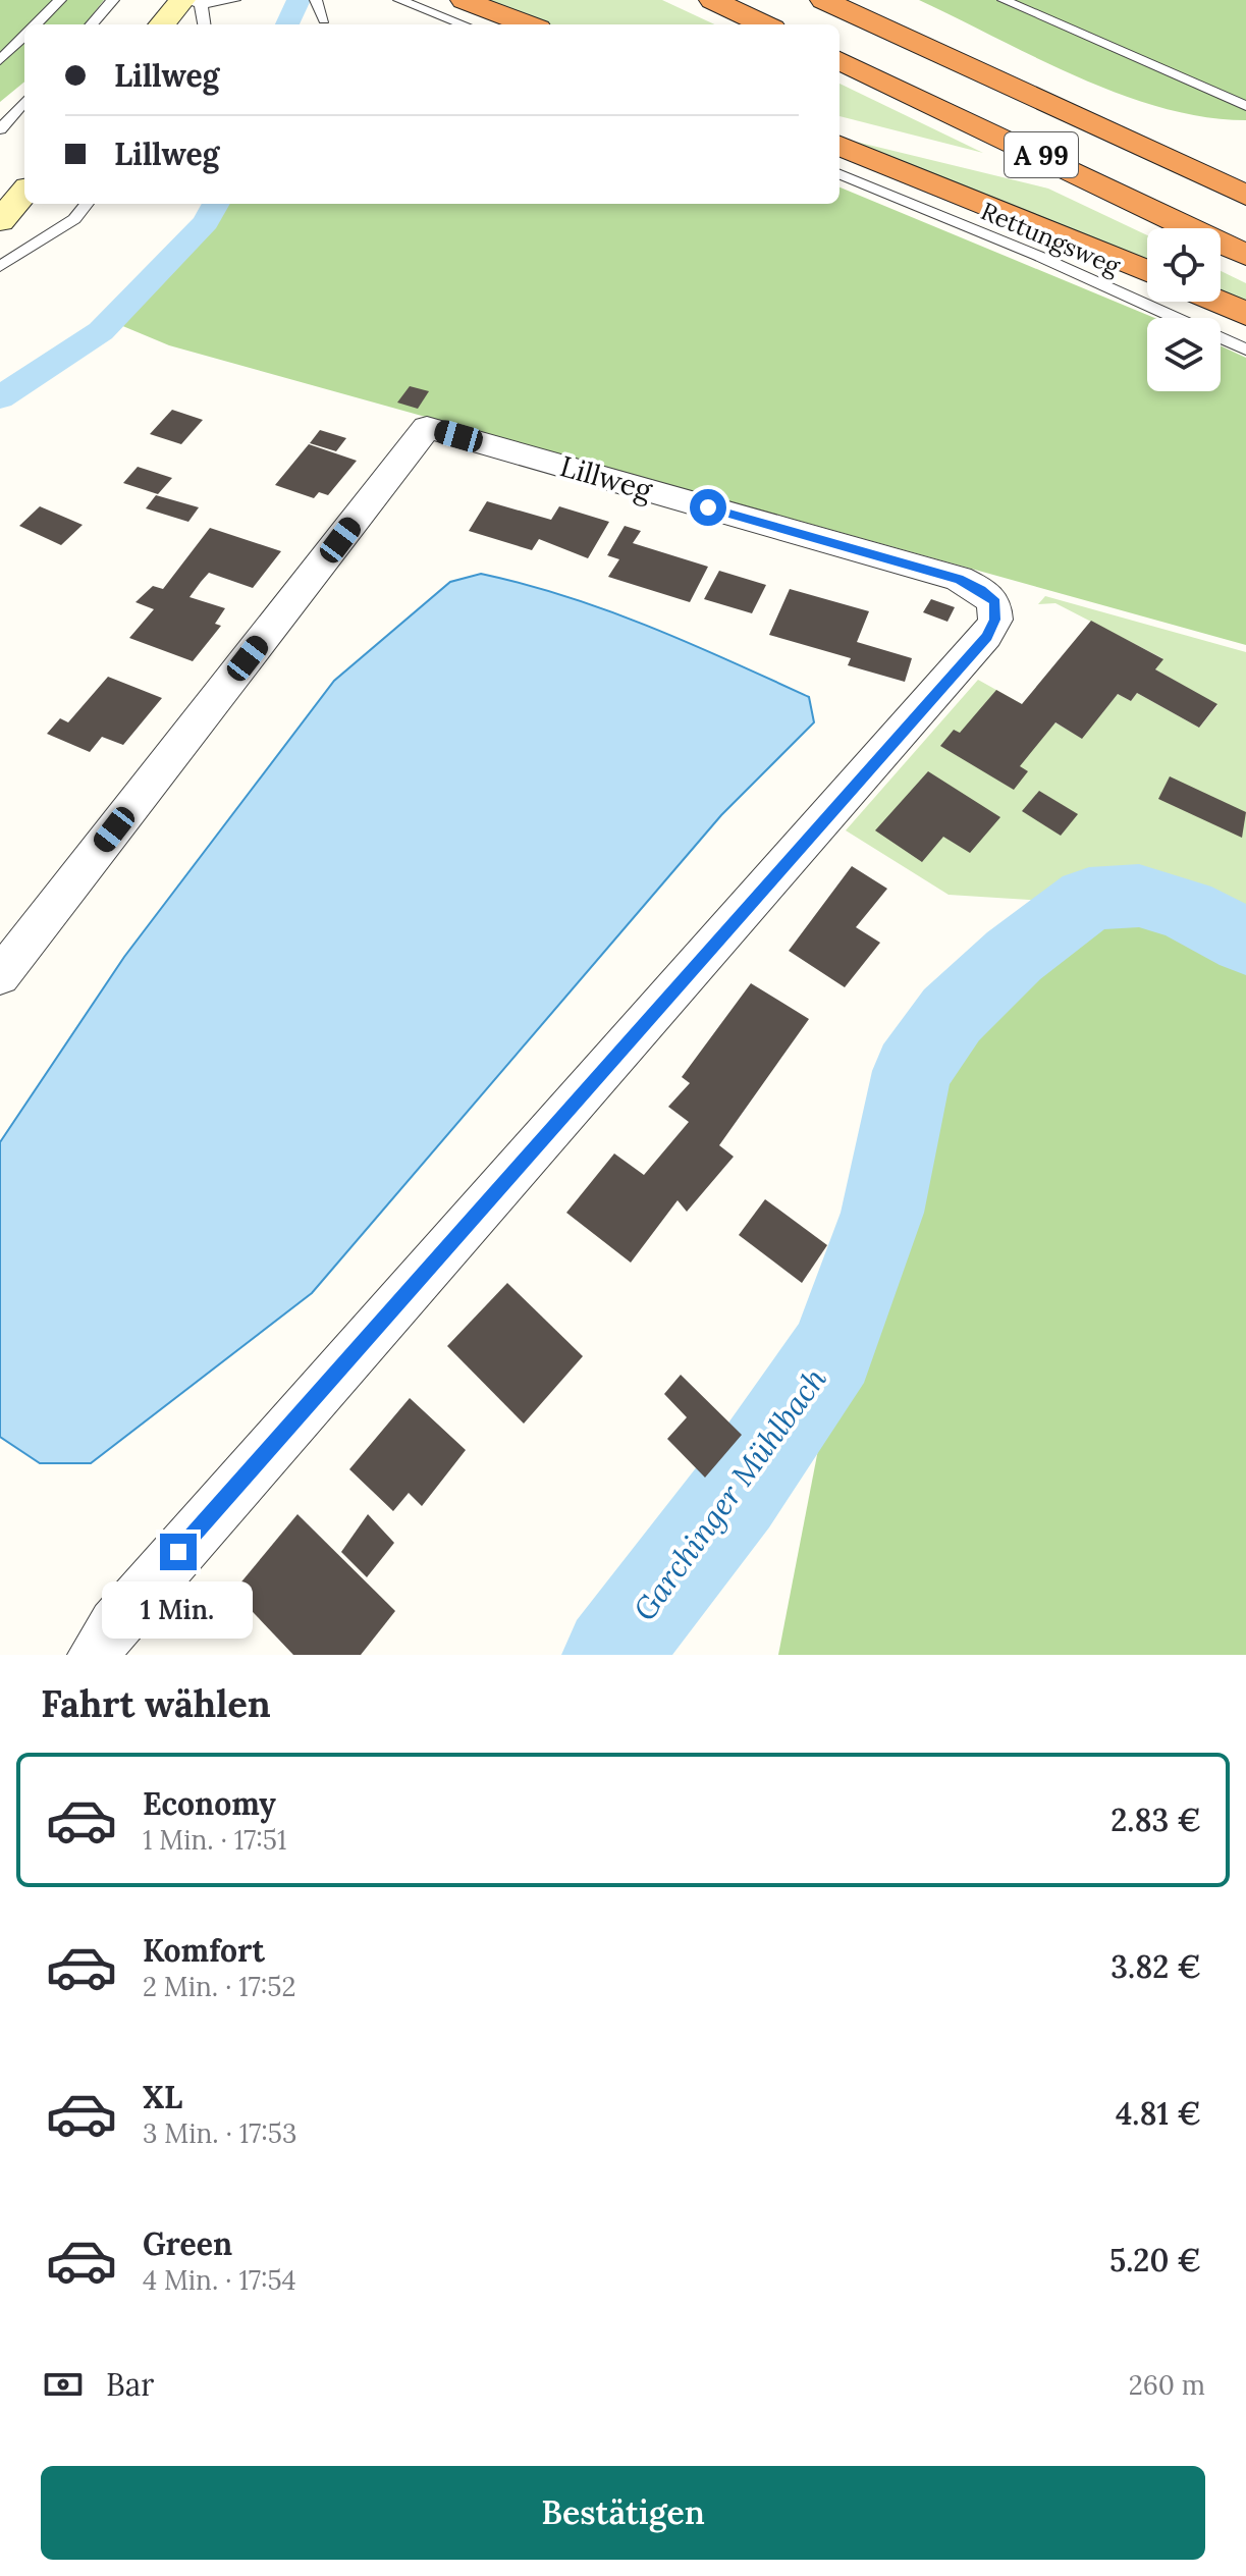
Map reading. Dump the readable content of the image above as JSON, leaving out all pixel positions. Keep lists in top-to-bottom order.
{
  "streets": {
    "highway": ["A 99"],
    "street": ["Lillweg"],
    "lane": ["Rettungsweg"]
  },
  "water": ["Garchinger Mühlbach"],
  "page": {
    "banner": ["Lillweg", "Lillweg"],
    "bubble": "1 Min.",
    "heading": "Fahrt wählen",
    "list": [
      {
        "name": "Economy",
        "note": "1 Min. · 17:51",
        "value": "2.83 €"
      },
      {
        "name": "Komfort",
        "note": "2 Min. · 17:52",
        "value": "3.82 €"
      },
      {
        "name": "XL",
        "note": "3 Min. · 17:53",
        "value": "4.81 €"
      },
      {
        "name": "Green",
        "note": "4 Min. · 17:54",
        "value": "5.20 €"
      }
    ],
    "pay": ["Bar", "260 m"],
    "buttons": "Bestätigen"
  }
}
